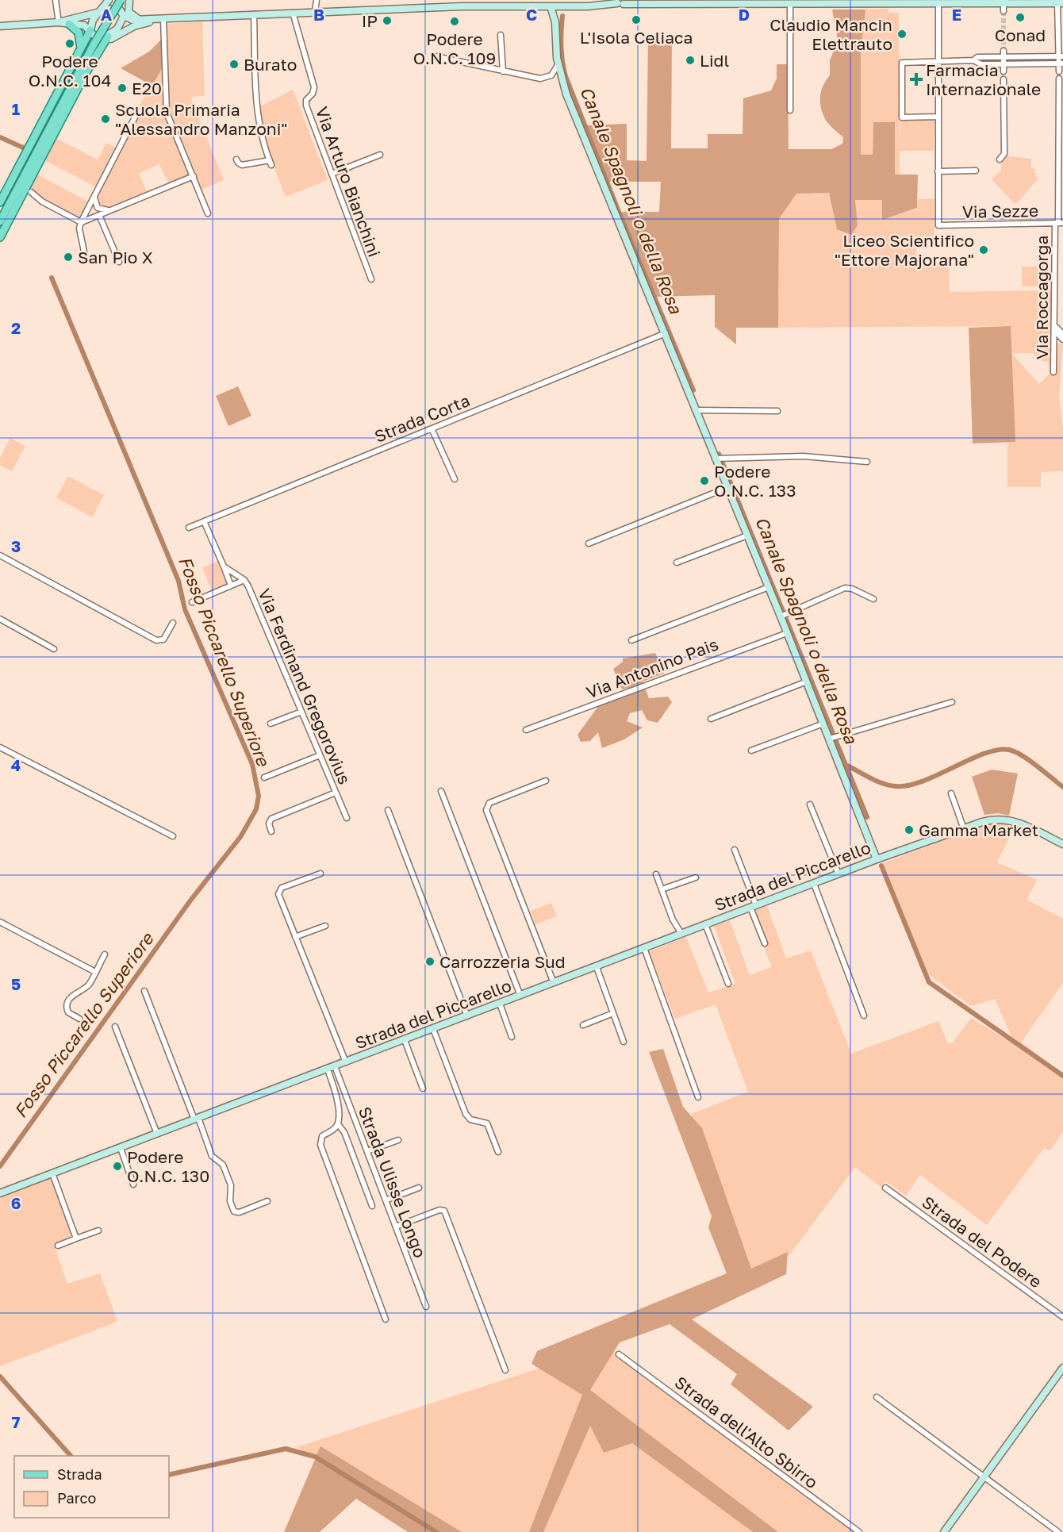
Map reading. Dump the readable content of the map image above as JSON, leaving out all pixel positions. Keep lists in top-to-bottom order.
{
  "streets": {
    "street": [
      "Via Arturo Bianchini",
      "Via Sezze",
      "Via Roccagorga",
      "Strada Corta",
      "Via Antonino Pais",
      "Via Ferdinand Gregorovius",
      "Strada del Piccarello",
      "Strada Ulisse Longo",
      "Strada del Podere",
      "Strada dell'Alto Sbirro"
    ]
  },
  "crossings": [
    ["Via Sezze", "Via Roccagorga"],
    ["Strada del Piccarello", "Strada Ulisse Longo"]
  ],
  "water": ["Canale Spagnoli o della Rosa", "Fosso Piccarello Superiore"],
  "places": {
    "other": [
      "Conad",
      "L'Isola Celiaca",
      "IP",
      "Podere O.N.C. 109",
      "Claudio Mancin Elettrauto",
      "Podere O.N.C. 104",
      "Lidl",
      "Burato",
      "E20",
      "Scuola Primaria \"Alessandro Manzoni\"",
      "Liceo Scientifico \"Ettore Majorana\"",
      "San Pio X",
      "Podere O.N.C. 133",
      "Gamma Market",
      "Carrozzeria Sud",
      "Podere O.N.C. 130"
    ],
    "health": ["Farmacia Internazionale"]
  },
  "legend": ["Strada", "Parco"],
  "grid": {
    "columns": [
      "A",
      "B",
      "C",
      "D",
      "E"
    ],
    "rows": [
      "1",
      "2",
      "3",
      "4",
      "5",
      "6",
      "7"
    ]
  }
}
